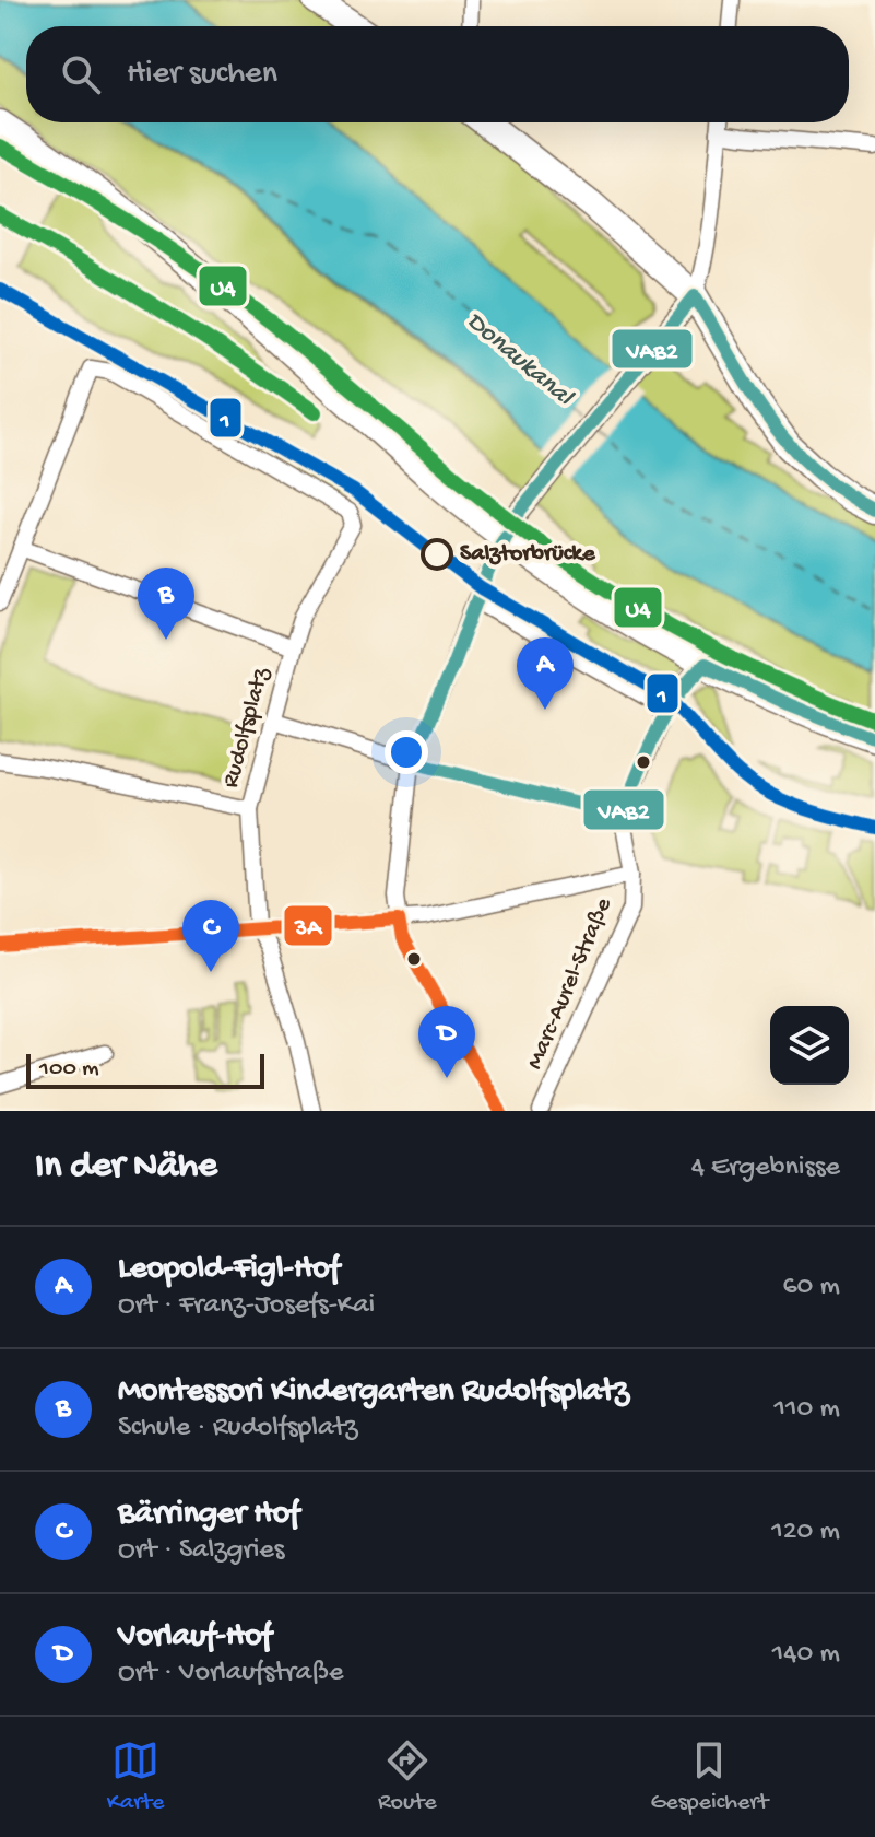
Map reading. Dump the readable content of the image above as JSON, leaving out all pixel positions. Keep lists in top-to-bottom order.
{
  "streets": {
    "street": ["Rudolfsplatz", "Marc-Aurel-Straße"]
  },
  "water": ["Donaukanal"],
  "places": ["Salztorbrücke"],
  "lines": [
    "transit line U4",
    "transit line 1",
    "transit line VAB2",
    "transit line 3A"
  ],
  "scale_bar": "100 m",
  "page": {
    "search": "Hier suchen",
    "pins": [
      "B",
      "A",
      "C",
      "D"
    ],
    "scale": "100 m",
    "heading": ["In der Nähe", "4 Ergebnisse"],
    "list": [
      {
        "mark": "A",
        "name": "Leopold-Figl-Hof",
        "note": "Ort · Franz-Josefs-Kai",
        "value": "60 m"
      },
      {
        "mark": "B",
        "name": "Montessori Kindergarten Rudolfsplatz",
        "note": "Schule · Rudolfsplatz",
        "value": "110 m"
      },
      {
        "mark": "C",
        "name": "Bärringer Hof",
        "note": "Ort · Salzgries",
        "value": "120 m"
      },
      {
        "mark": "D",
        "name": "Vorlauf-Hof",
        "note": "Ort · Vorlaufstraße",
        "value": "140 m"
      }
    ],
    "nav": ["Karte", "Route", "Gespeichert"]
  }
}
